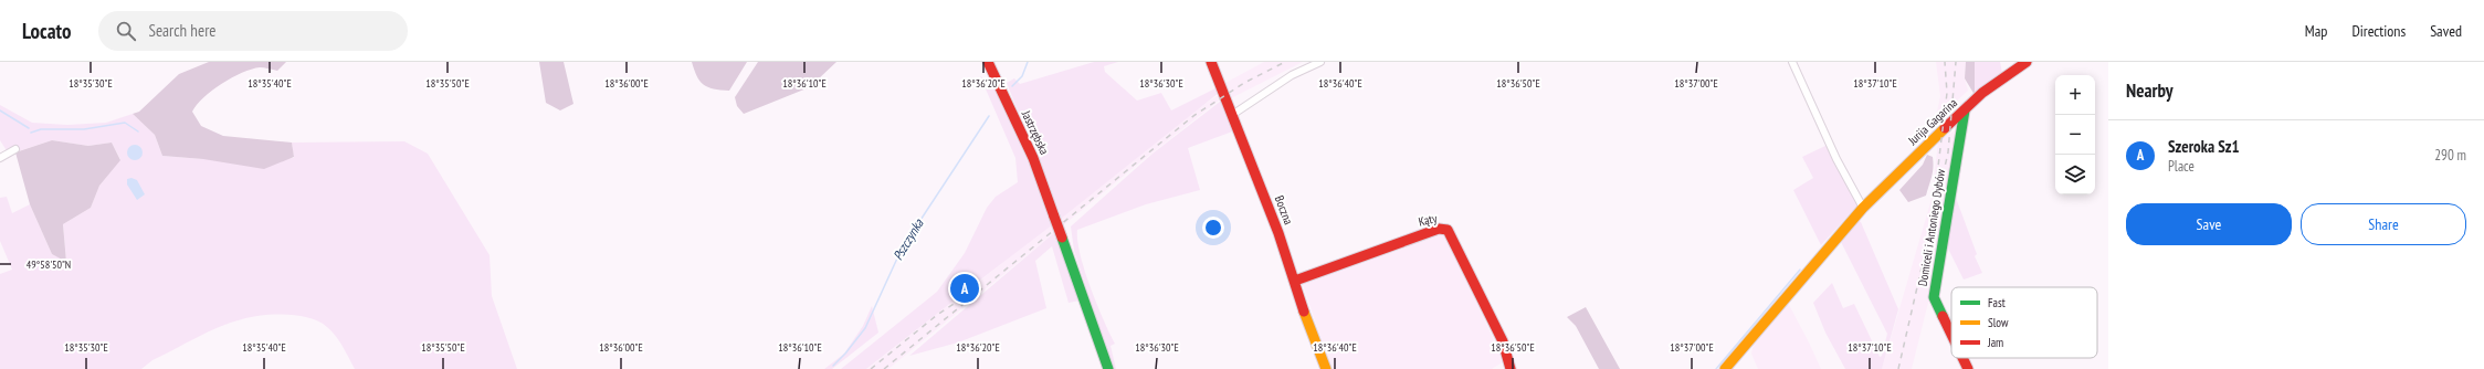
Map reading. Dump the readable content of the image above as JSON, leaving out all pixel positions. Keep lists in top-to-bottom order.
{
  "streets": {
    "street": [
      "Jurija Gagarina",
      "Jastrzębska",
      "Boczna",
      "Kąty",
      "Domiceli i Antoniego Dybów"
    ]
  },
  "crossings": [
    ["Jurija Gagarina", "Domiceli i Antoniego Dybów"],
    ["Boczna", "Kąty"]
  ],
  "water": ["Pszczynka"],
  "legend": ["Fast", "Slow", "Jam"],
  "page": {
    "header": "Locato",
    "search": "Search here",
    "nav": ["Map", "Directions", "Saved"],
    "heading": "Nearby",
    "map_buttons": ["+", "−"],
    "list": [
      {
        "mark": "A",
        "name": "Szeroka Sz1",
        "note": "Place",
        "value": "290 m"
      }
    ],
    "buttons": ["Save", "Share"],
    "pins": "A"
  },
  "coordinates": [
    "18°35'30\"E",
    "18°35'40\"E",
    "18°35'50\"E",
    "18°36'00\"E",
    "18°36'10\"E",
    "18°36'20\"E",
    "18°36'30\"E",
    "18°36'40\"E",
    "18°36'50\"E",
    "18°37'00\"E",
    "18°37'10\"E",
    "49°58'50\"N"
  ]
}
